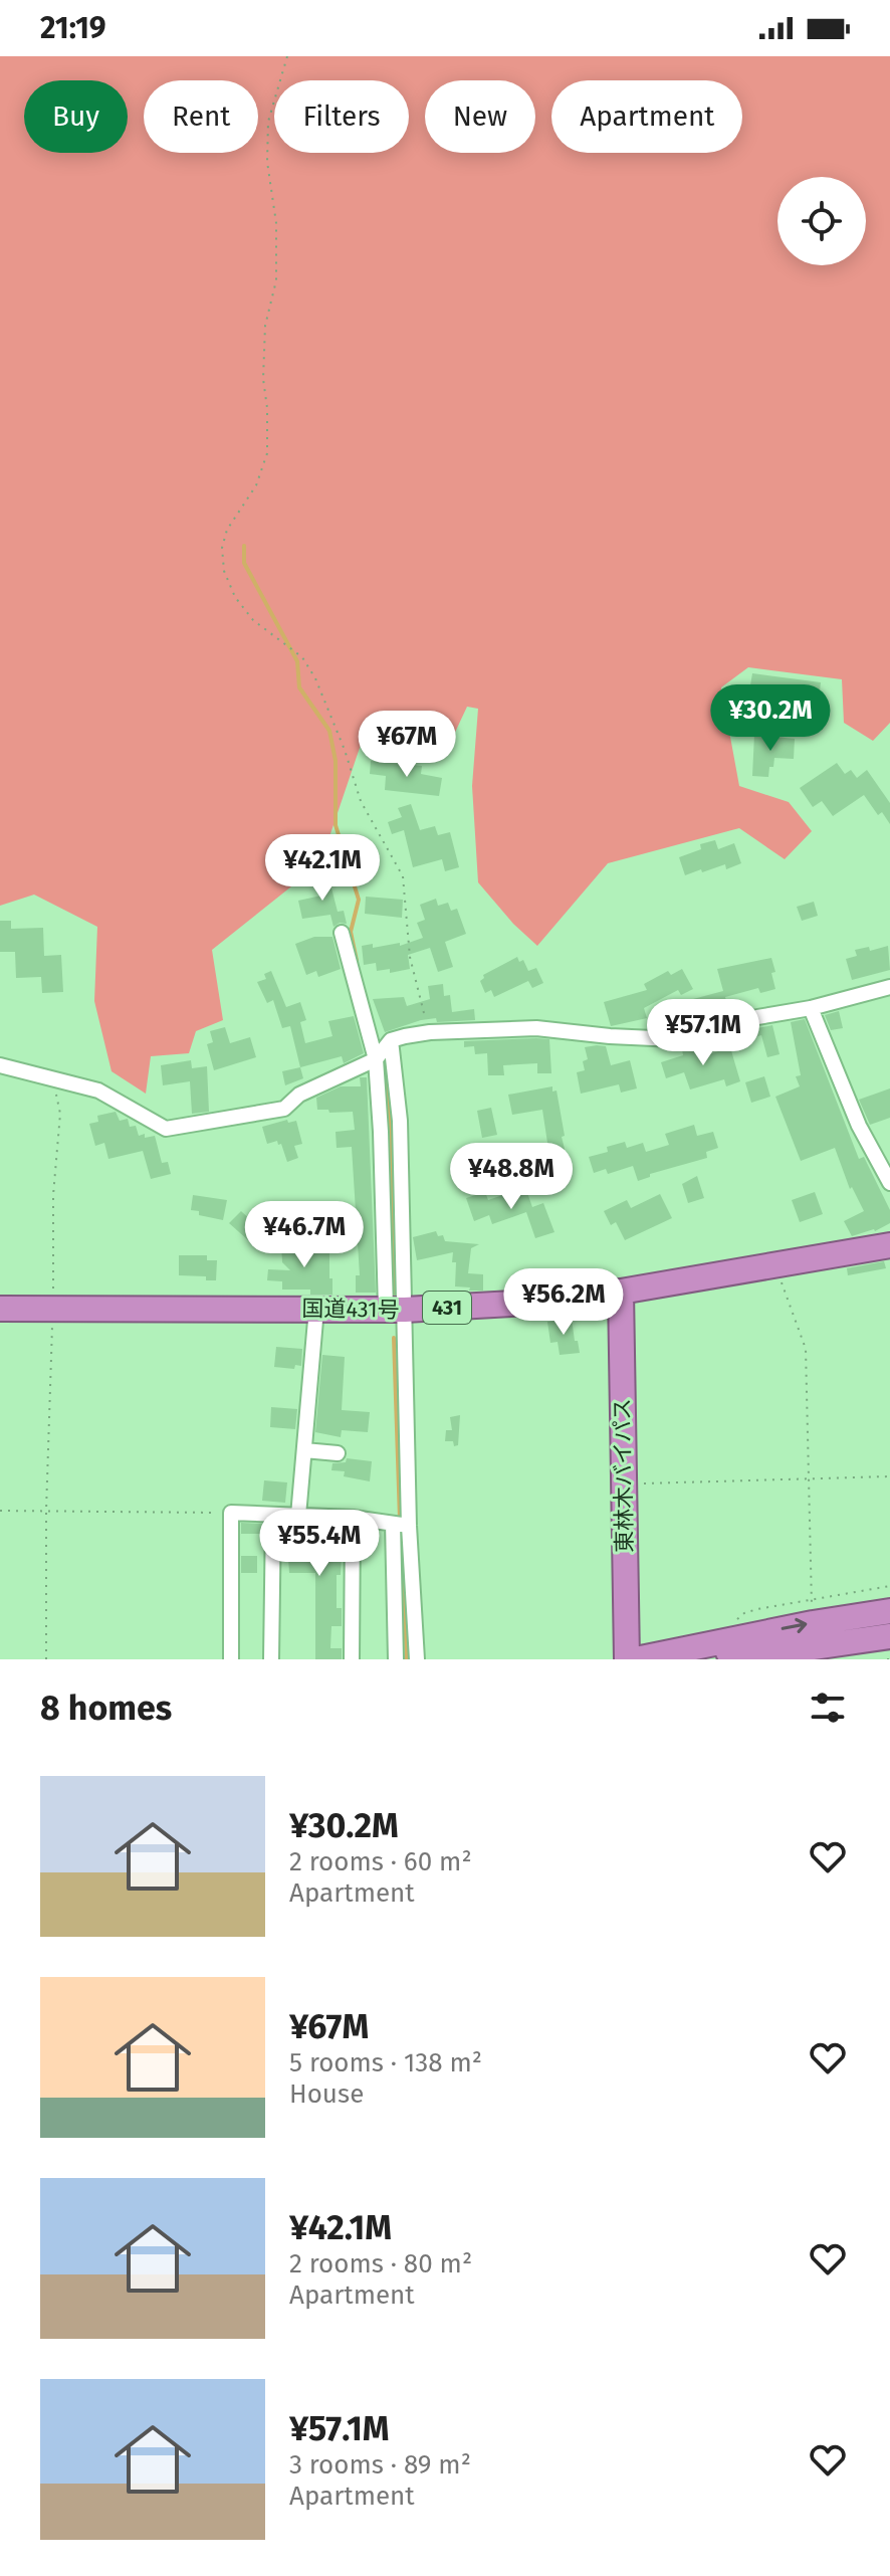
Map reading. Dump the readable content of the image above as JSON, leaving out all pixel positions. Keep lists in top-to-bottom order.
{
  "streets": {
    "highway": ["431", "国道431号", "東林木バイパス"]
  },
  "crossings": [
    ["国道431号", "東林木バイパス"]
  ],
  "page": {
    "status": "21:19",
    "chip": [
      "Buy",
      "Rent",
      "Filters",
      "New",
      "Apartment"
    ],
    "price": [
      "¥30.2M",
      "¥67M",
      "¥42.1M",
      "¥57.1M",
      "¥48.8M",
      "¥46.7M",
      "¥56.2M",
      "¥55.4M"
    ],
    "heading": "8 homes",
    "list": [
      {
        "name": "¥30.2M",
        "note": "2 rooms · 60 m² · Apartment"
      },
      {
        "name": "¥67M",
        "note": "5 rooms · 138 m² · House"
      },
      {
        "name": "¥42.1M",
        "note": "2 rooms · 80 m² · Apartment"
      },
      {
        "name": "¥57.1M",
        "note": "3 rooms · 89 m² · Apartment"
      }
    ]
  }
}
